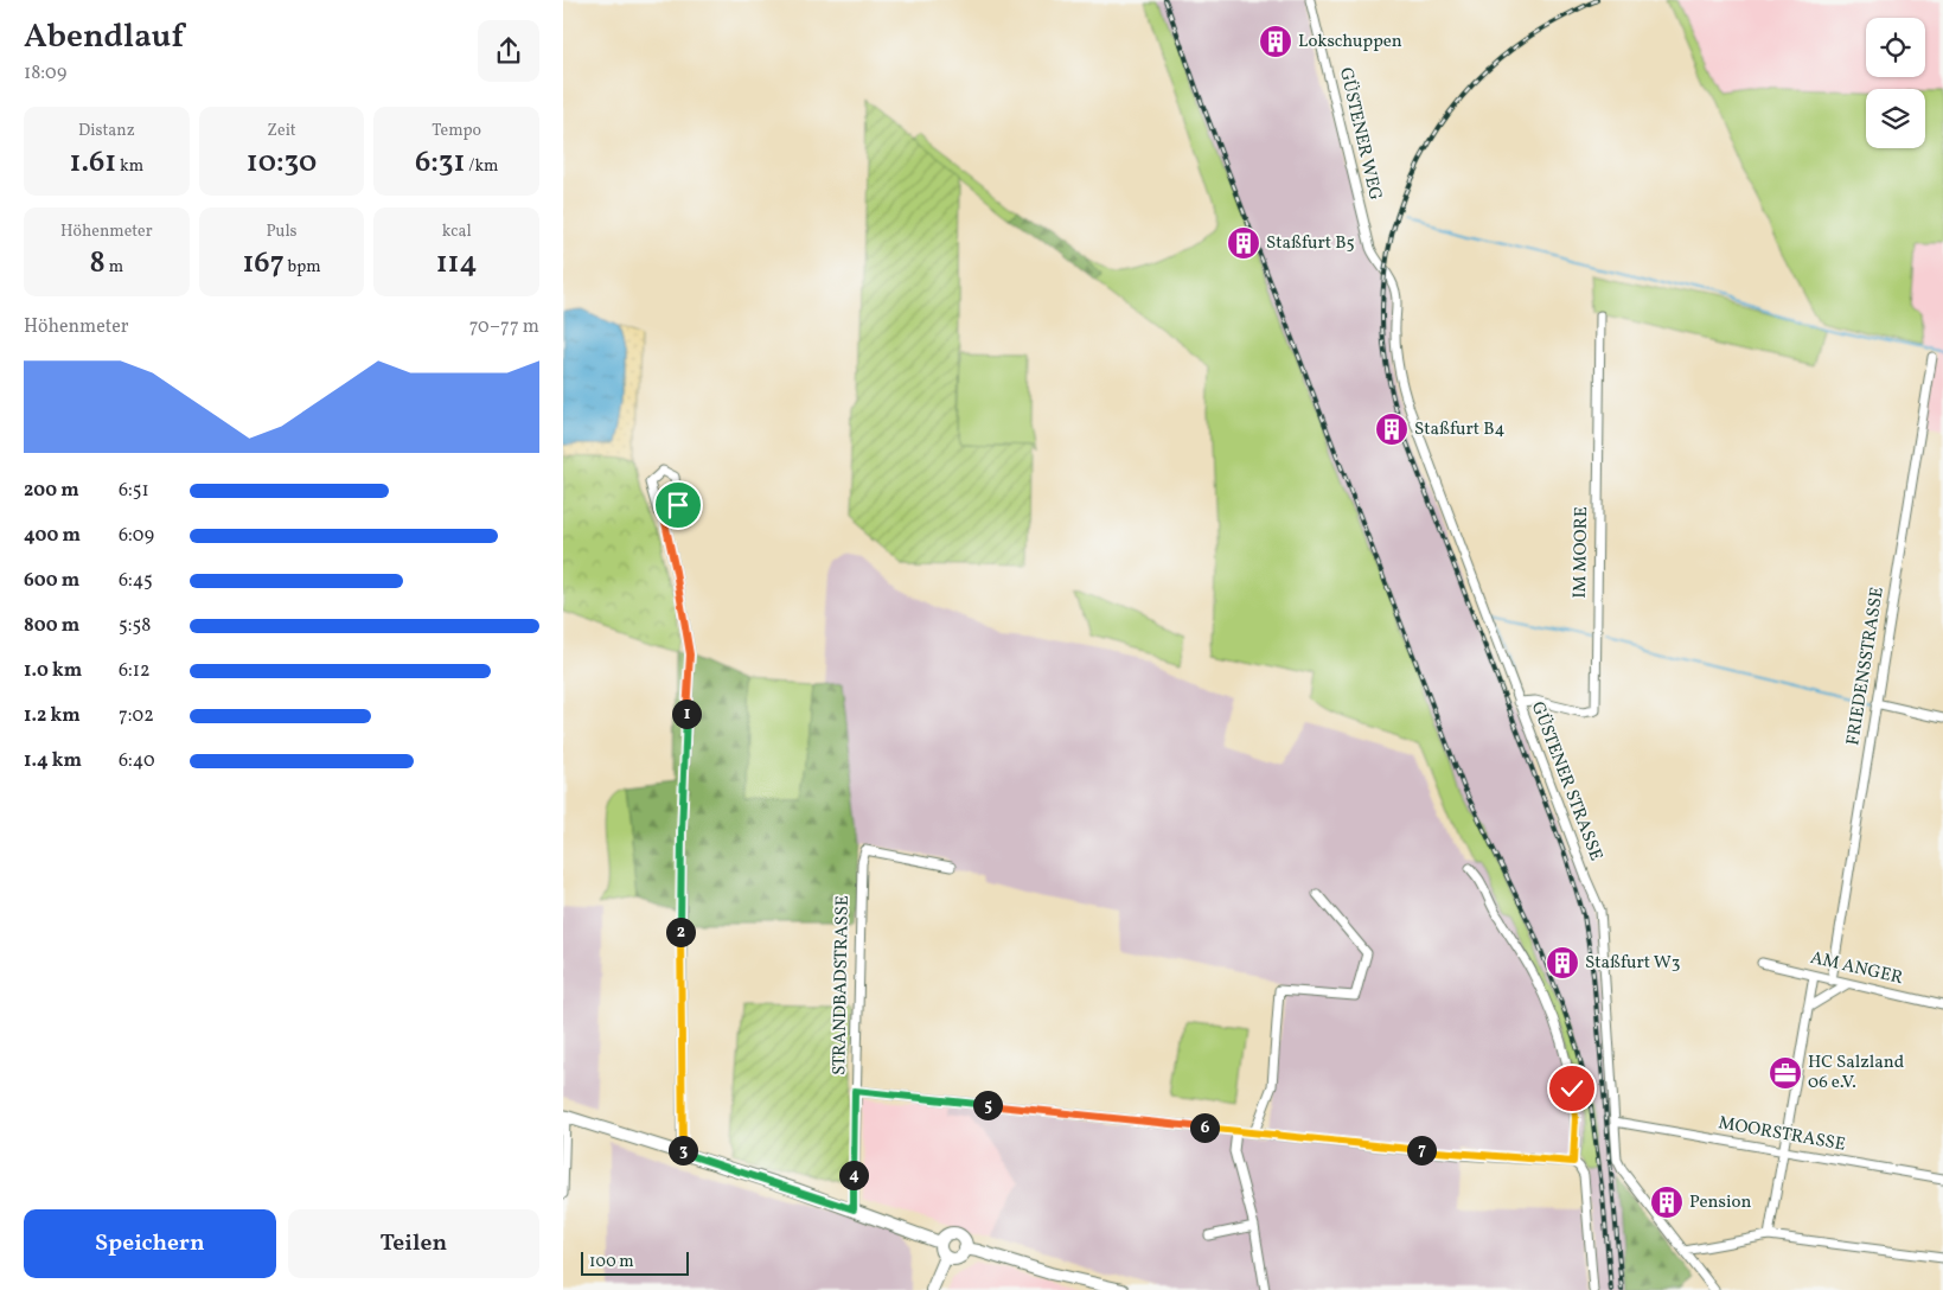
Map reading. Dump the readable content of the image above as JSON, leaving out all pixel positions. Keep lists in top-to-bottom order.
{
  "streets": {
    "street": [
      "GÜSTENER WEG",
      "IM MOORE",
      "FRIEDENSSTRASSE",
      "GÜSTENER STRASSE",
      "AM ANGER",
      "STRANDBADSTRASSE",
      "MOORSTRASSE"
    ]
  },
  "crossings": [
    ["GÜSTENER WEG", "GÜSTENER STRASSE"],
    ["IM MOORE", "GÜSTENER STRASSE"],
    ["FRIEDENSSTRASSE", "AM ANGER"],
    ["GÜSTENER STRASSE", "MOORSTRASSE"]
  ],
  "places": {
    "building": [
      "Lokschuppen",
      "Staßfurt B5",
      "Staßfurt B4",
      "Staßfurt W3",
      "Pension"
    ],
    "office": ["HC Salzland 06 e.V."]
  },
  "scale_bar": "100 m",
  "page": {
    "heading": ["Abendlauf", "18:09"],
    "stats": [
      ["Distanz", "1.61 km"],
      ["Zeit", "10:30"],
      ["Tempo", "6:31 /km"],
      ["Höhenmeter", "8 m"],
      ["Puls", "167 bpm"],
      ["kcal", "114"]
    ],
    "chart": ["Höhenmeter", "70–77 m"],
    "list": [
      {
        "name": "200 m",
        "note": "6:51"
      },
      {
        "name": "400 m",
        "note": "6:09"
      },
      {
        "name": "600 m",
        "note": "6:45"
      },
      {
        "name": "800 m",
        "note": "5:58"
      },
      {
        "name": "1.0 km",
        "note": "6:12"
      },
      {
        "name": "1.2 km",
        "note": "7:02"
      },
      {
        "name": "1.4 km",
        "note": "6:40"
      }
    ],
    "pins": [
      "1",
      "2",
      "5",
      "6",
      "3",
      "7",
      "4"
    ],
    "buttons": ["Speichern", "Teilen"],
    "scale": "100 m"
  }
}
